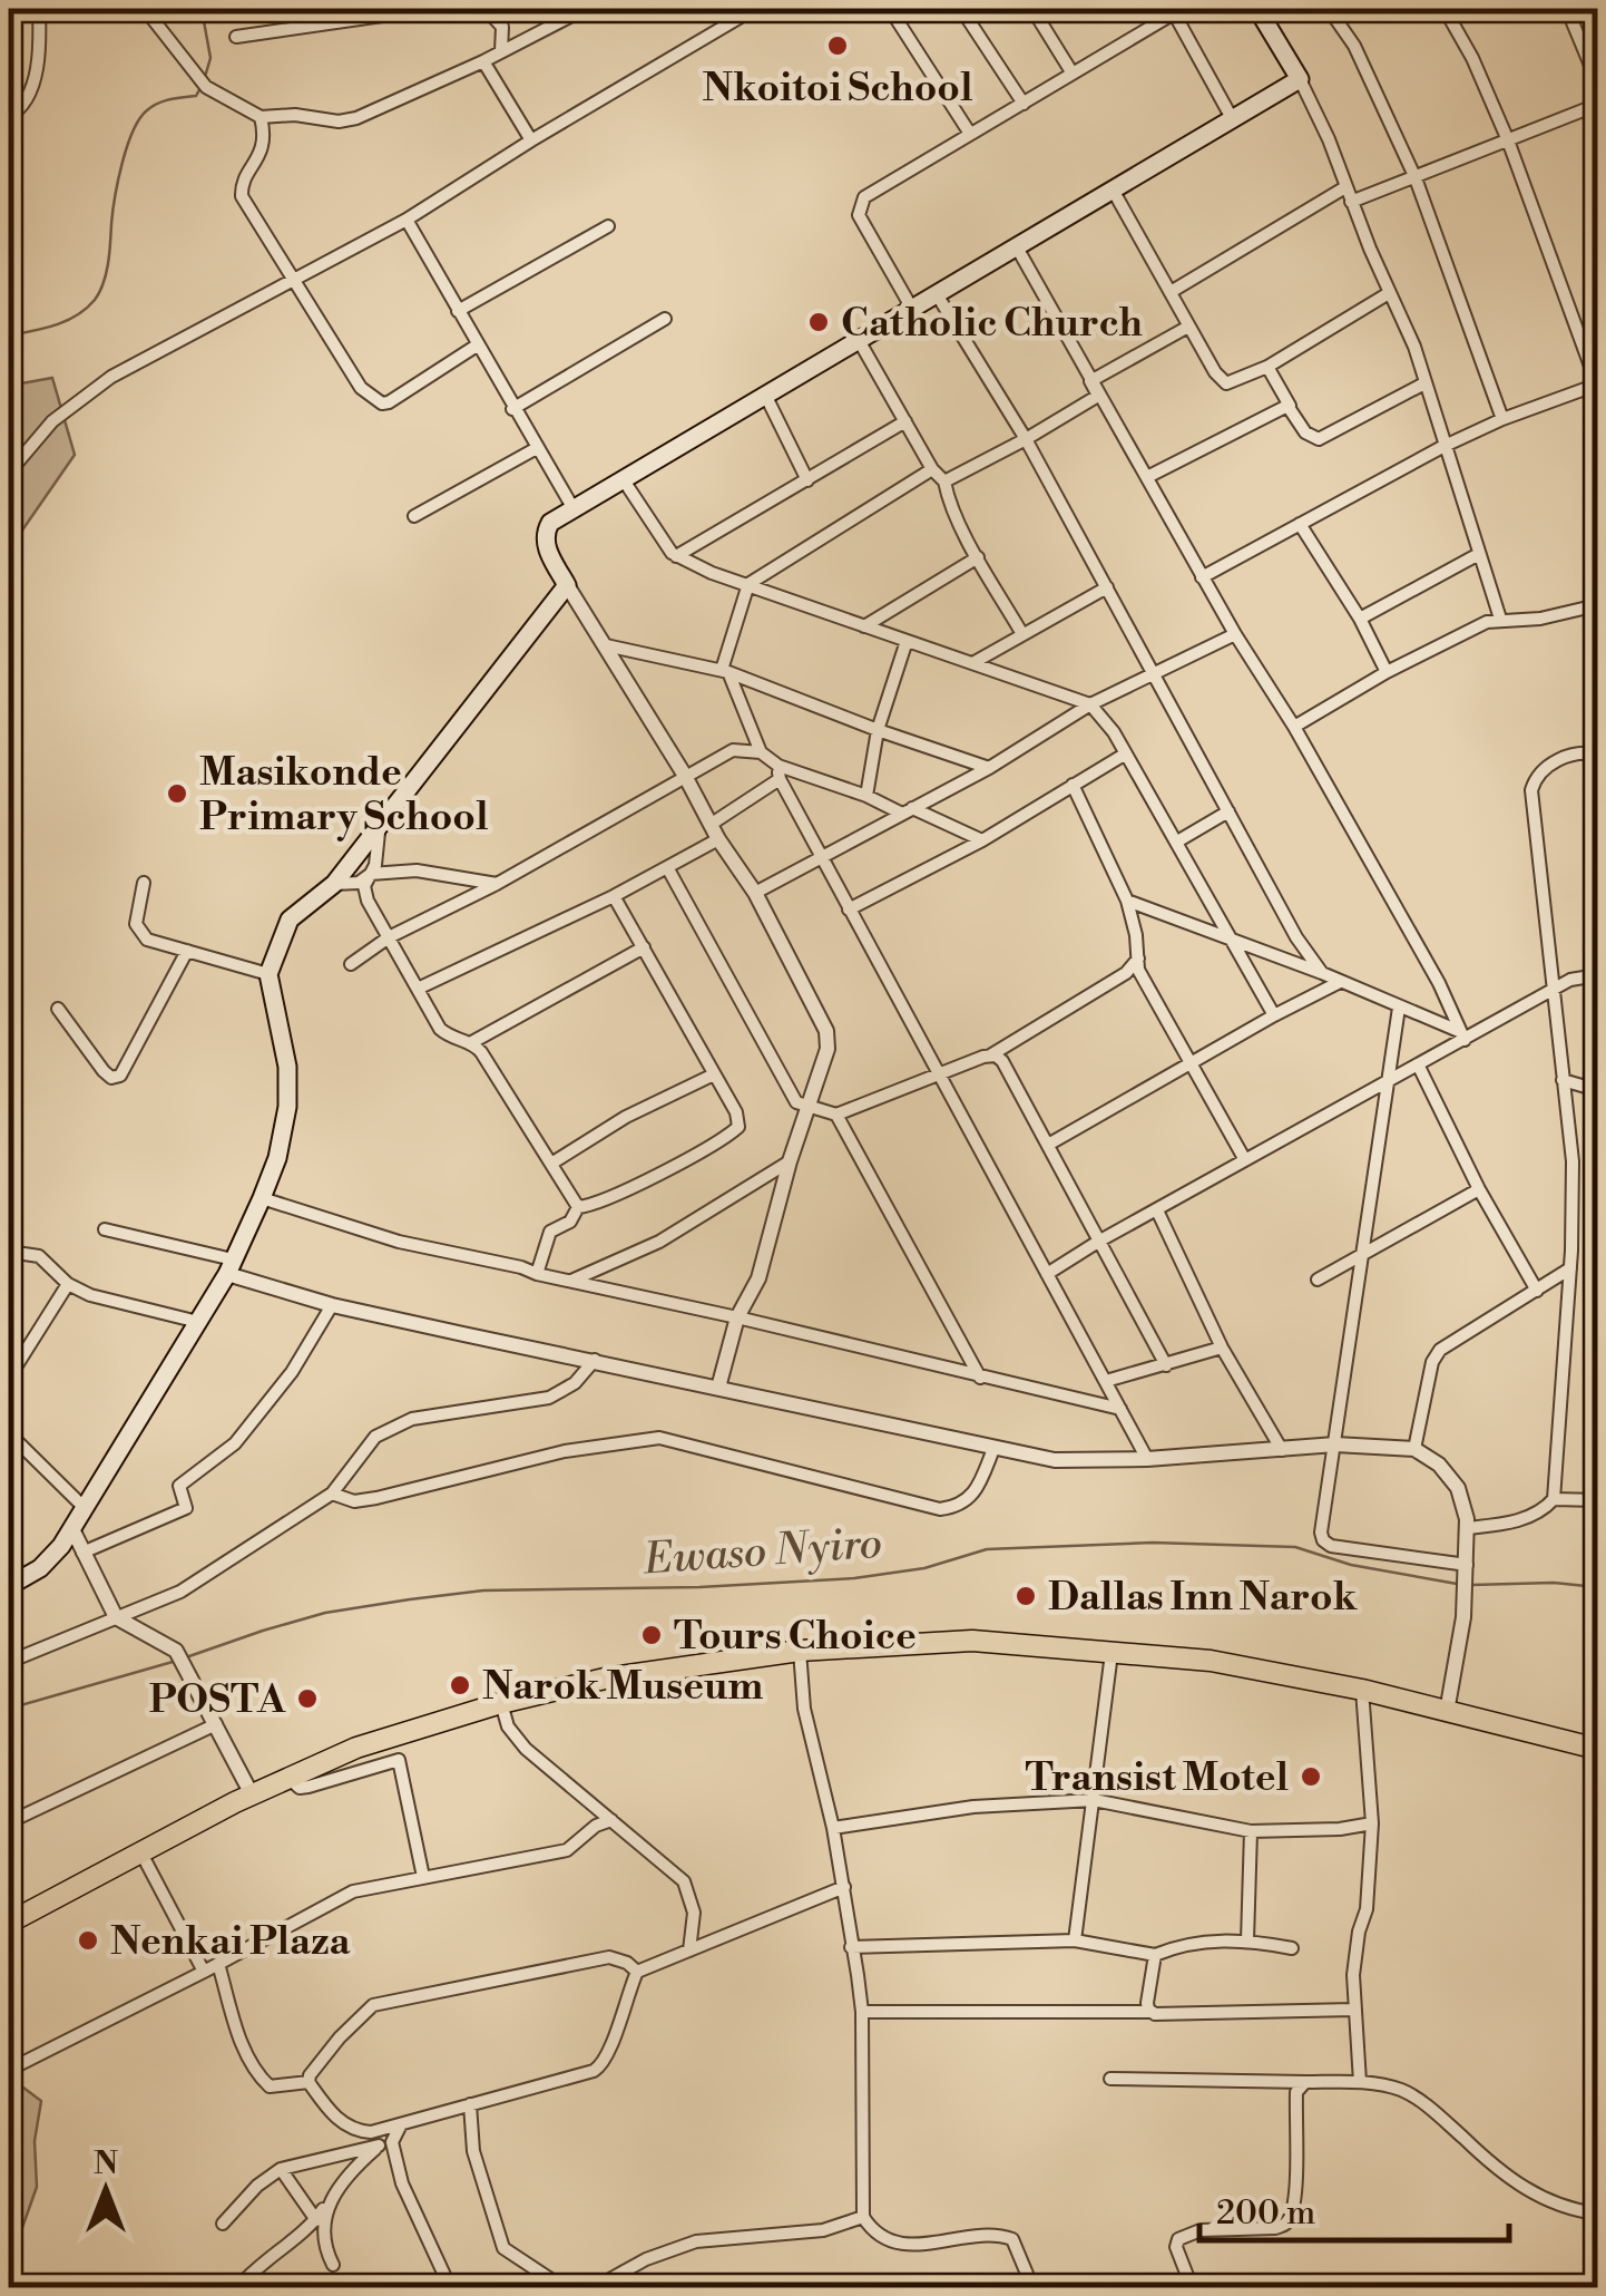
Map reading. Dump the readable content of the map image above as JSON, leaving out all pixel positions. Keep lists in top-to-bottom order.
{
  "water": ["Ewaso Nyiro"],
  "places": [
    "Nkoitoi School",
    "Catholic Church",
    "Masikonde Primary School",
    "Dallas Inn Narok",
    "Tours Choice",
    "Narok Museum",
    "POSTA",
    "Transist Motel",
    "Nenkai Plaza"
  ],
  "scale_bar": "200 m",
  "north": "top"
}
